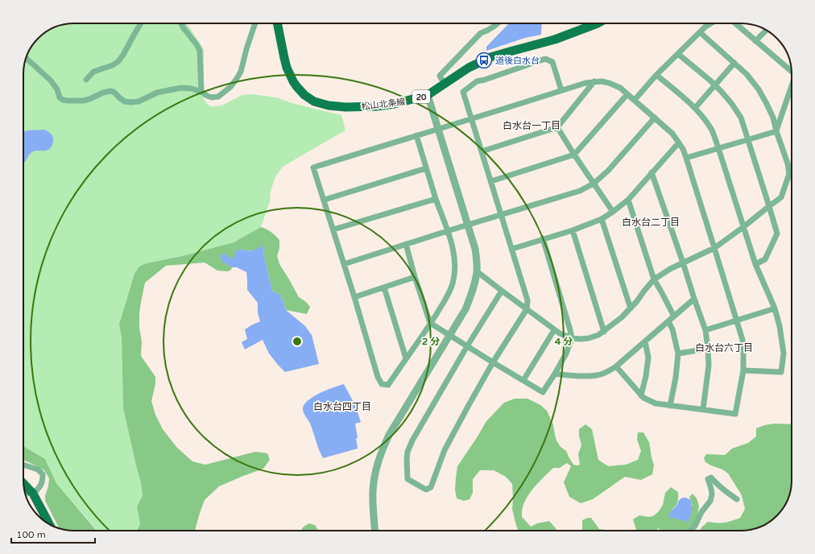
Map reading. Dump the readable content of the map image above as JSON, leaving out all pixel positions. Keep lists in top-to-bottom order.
{
  "streets": {
    "main road": ["20", "松山北条線"]
  },
  "districts": [
    "白水台一丁目",
    "白水台二丁目",
    "白水台六丁目",
    "白水台四丁目"
  ],
  "places": {
    "bus stop": ["道後白水台"]
  },
  "scale_bar": "100 m",
  "rings": ["2 分", "4 分"]
}
